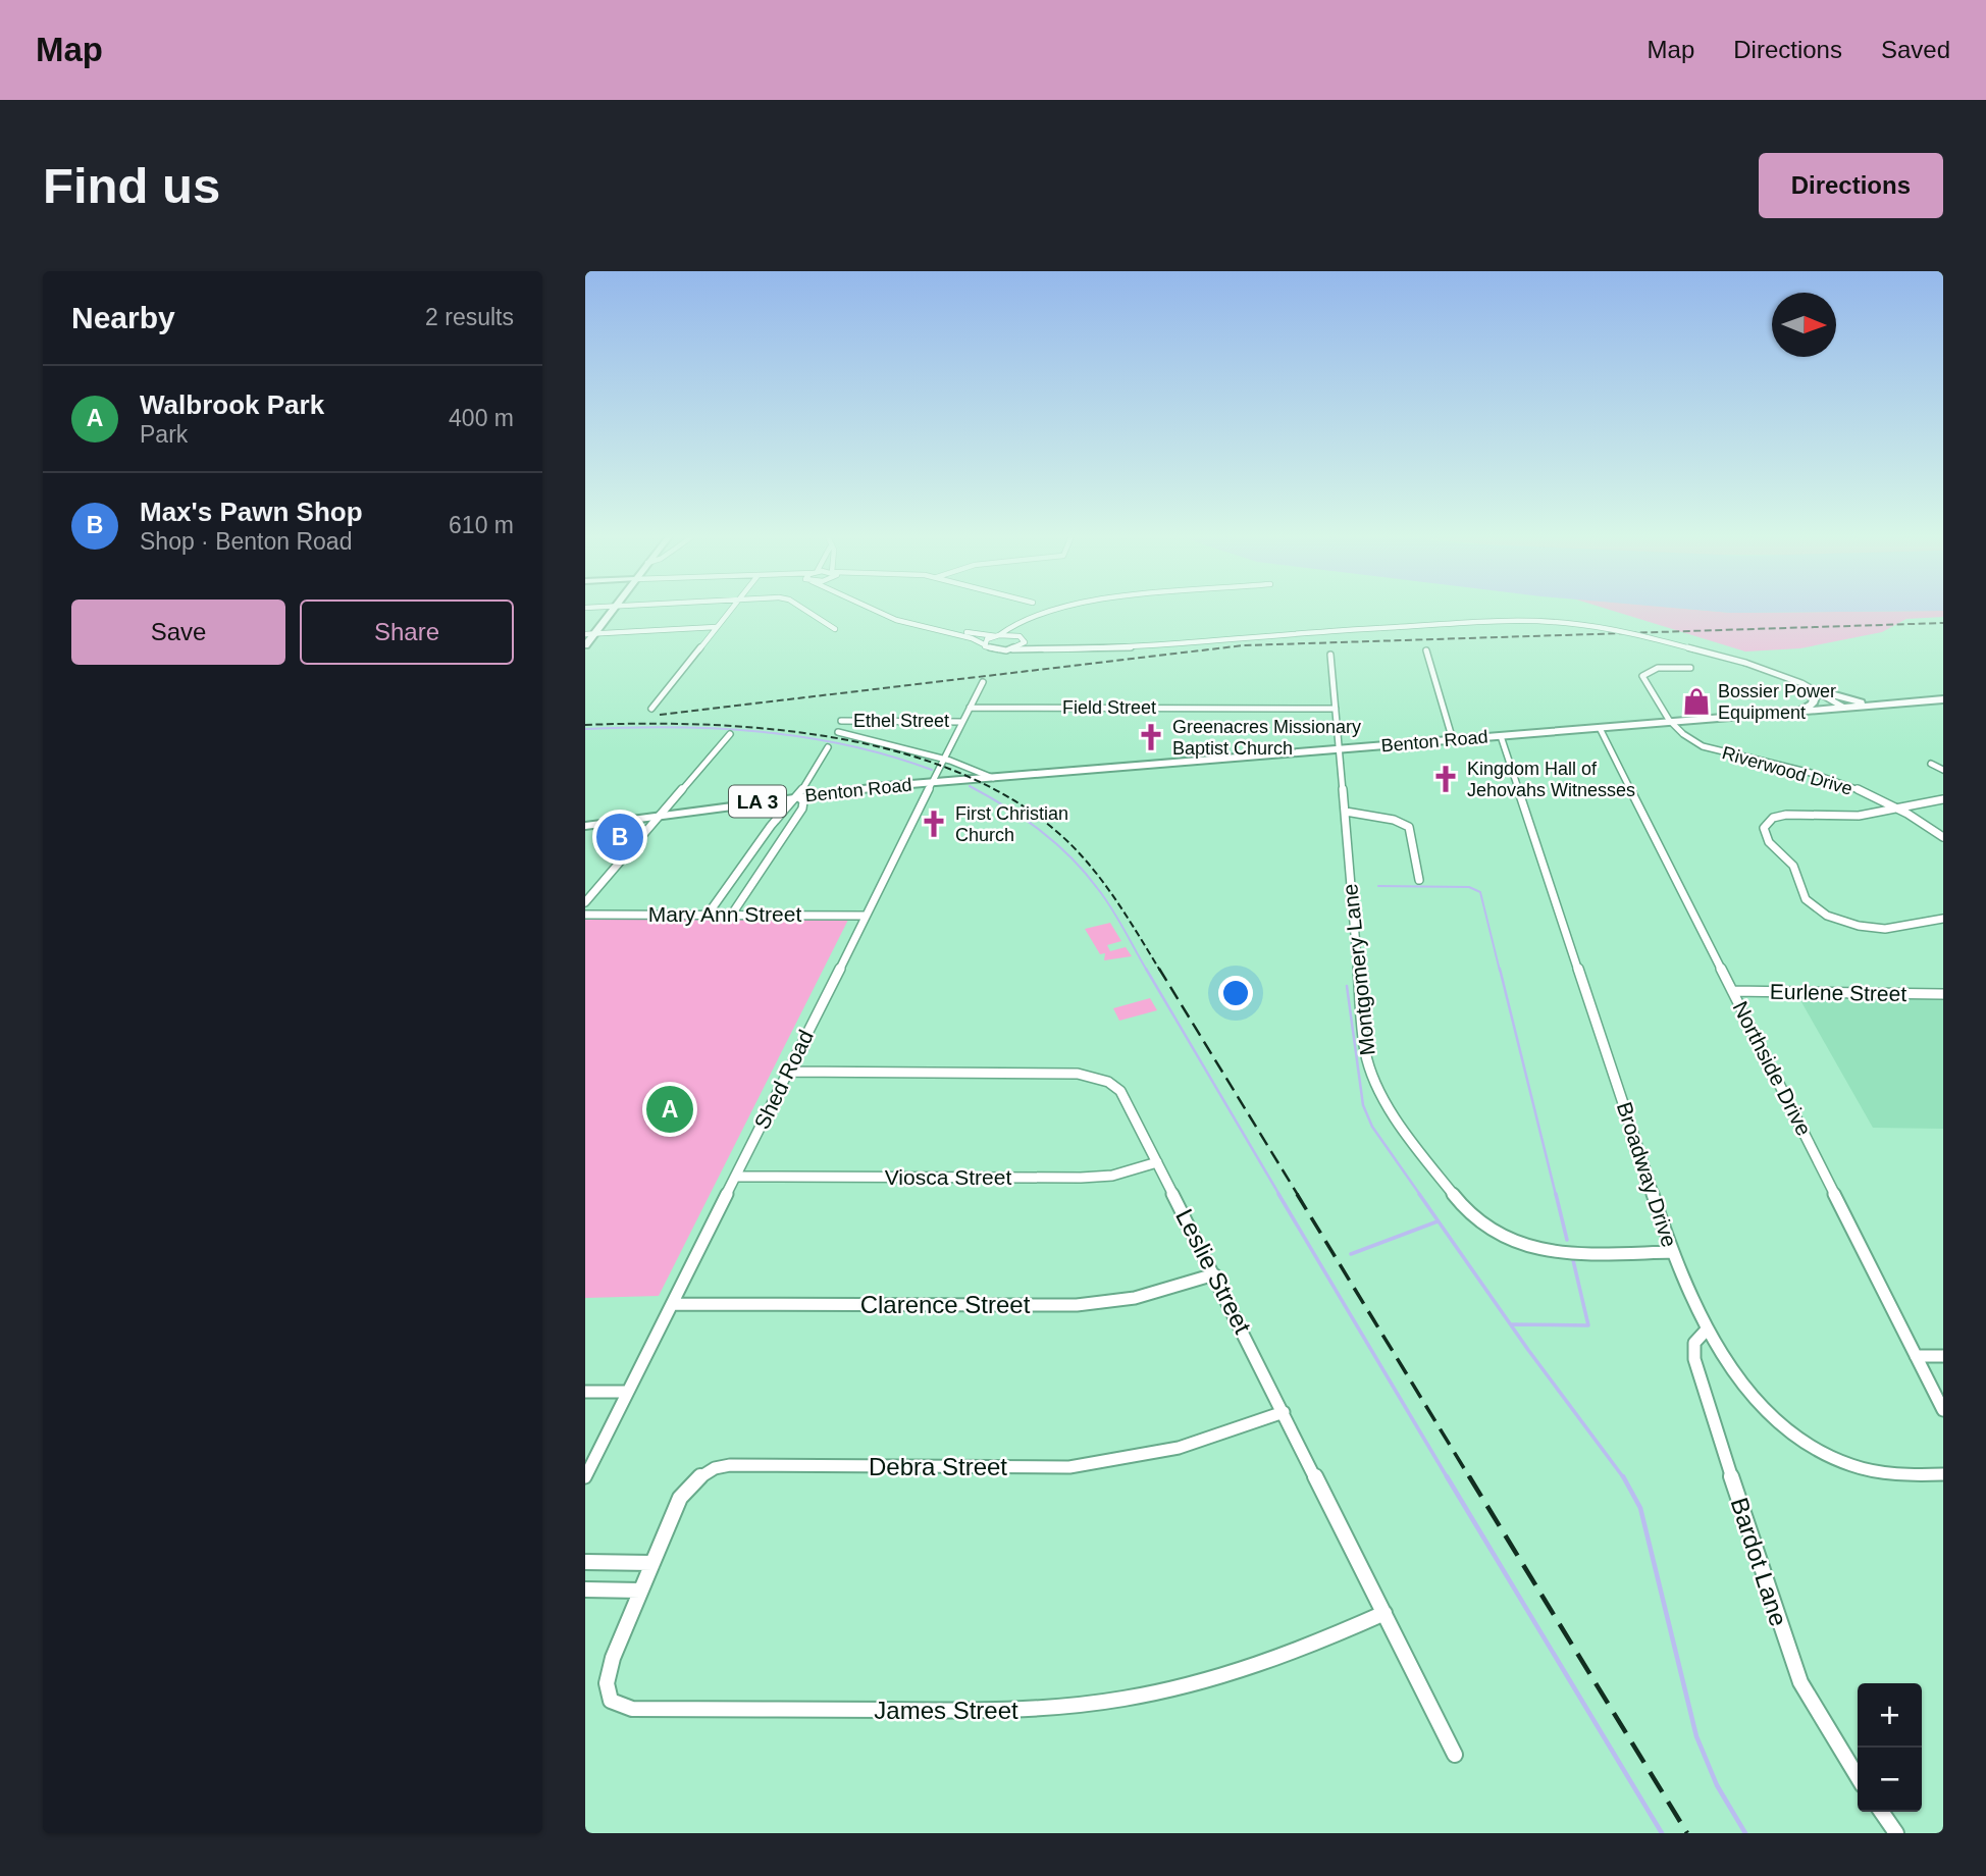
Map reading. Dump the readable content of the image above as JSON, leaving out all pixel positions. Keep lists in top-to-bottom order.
{
  "streets": {
    "main road": ["Benton Road", "LA 3"],
    "street": [
      "Field Street",
      "Ethel Street",
      "Riverwood Drive",
      "Mary Ann Street",
      "Montgomery Lane",
      "Eurlene Street",
      "Northside Drive",
      "Shed Road",
      "Broadway Drive",
      "Viosca Street",
      "Leslie Street",
      "Clarence Street",
      "Debra Street",
      "Bardot Lane",
      "James Street"
    ]
  },
  "crossings": [
    ["Field Street", "Montgomery Lane"],
    ["Field Street", "Shed Road"],
    ["Ethel Street", "Shed Road"],
    ["Benton Road", "Riverwood Drive"],
    ["Benton Road", "Montgomery Lane"],
    ["Benton Road", "Northside Drive"],
    ["Benton Road", "Shed Road"],
    ["Benton Road", "Broadway Drive"],
    ["Mary Ann Street", "Shed Road"],
    ["Montgomery Lane", "Broadway Drive"],
    ["Eurlene Street", "Northside Drive"],
    ["Shed Road", "Viosca Street"],
    ["Shed Road", "Leslie Street"],
    ["Shed Road", "Clarence Street"],
    ["Broadway Drive", "Bardot Lane"],
    ["Viosca Street", "Leslie Street"],
    ["Leslie Street", "Clarence Street"],
    ["Leslie Street", "Debra Street"],
    ["Leslie Street", "James Street"],
    ["Debra Street", "James Street"]
  ],
  "places": {
    "shop": ["Bossier Power Equipment"],
    "church": ["Greenacres Missionary Baptist Church", "Kingdom Hall of Jehovahs Witnesses", "First Christian Church"]
  },
  "north": "right",
  "page": {
    "header": "Map",
    "nav": ["Map", "Directions", "Saved"],
    "buttons": [
      "Directions",
      ["Save", "Share"]
    ],
    "title": "Find us",
    "heading": ["Nearby", "2 results"],
    "list": [
      {
        "mark": "A",
        "name": "Walbrook Park",
        "note": "Park",
        "value": "400 m"
      },
      {
        "mark": "B",
        "name": "Max's Pawn Shop",
        "note": "Shop · Benton Road",
        "value": "610 m"
      }
    ],
    "pins": ["B", "A"],
    "map_buttons": ["+", "−"]
  }
}
